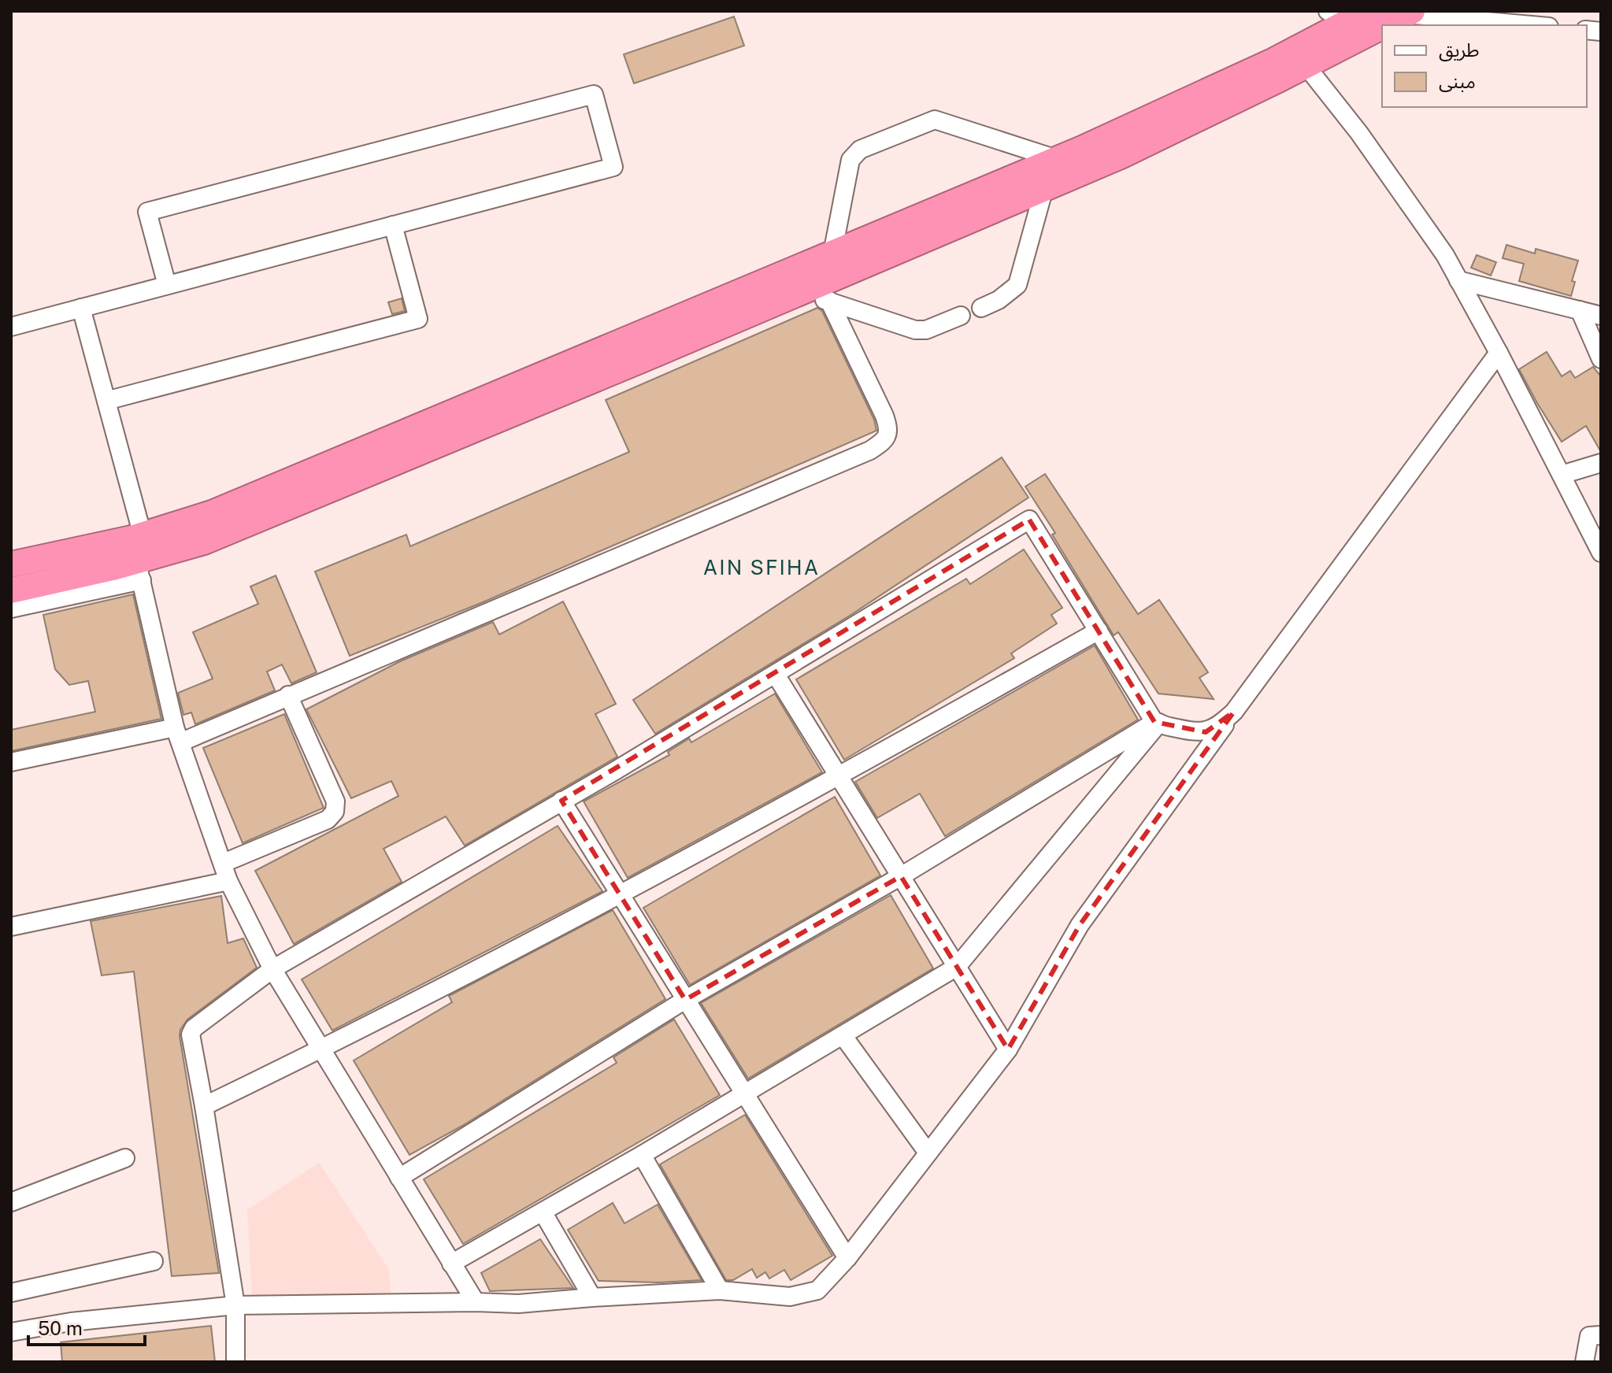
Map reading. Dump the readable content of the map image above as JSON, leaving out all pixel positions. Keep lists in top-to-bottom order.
{
  "districts": ["AIN SFIHA"],
  "legend": ["طريق", "مبنى"],
  "scale_bar": "50 m"
}
